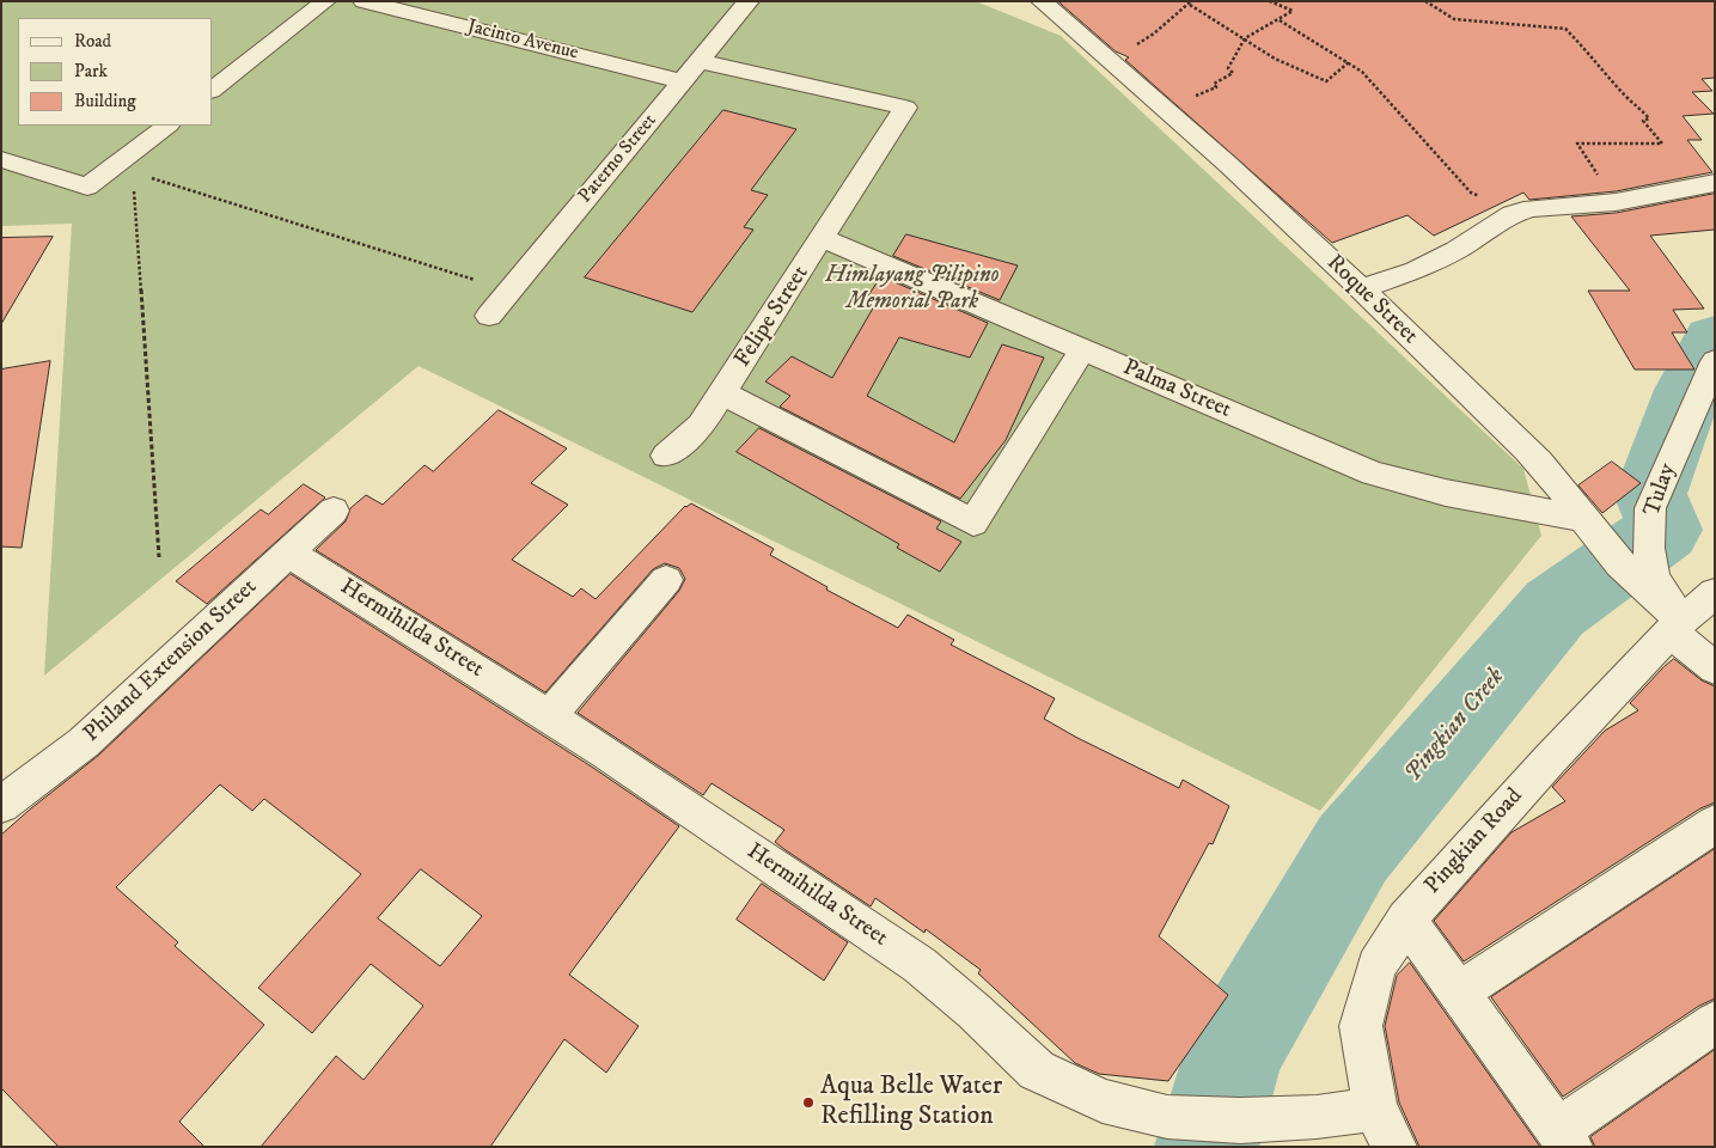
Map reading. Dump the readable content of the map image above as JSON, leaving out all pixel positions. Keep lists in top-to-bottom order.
{
  "streets": {
    "street": [
      "Jacinto Avenue",
      "Paterno Street",
      "Roque Street",
      "Felipe Street",
      "Palma Street",
      "Tulay",
      "Hermihilda Street",
      "Philand Extension Street",
      "Pingkian Road"
    ]
  },
  "crossings": [
    ["Jacinto Avenue", "Paterno Street"],
    ["Paterno Street", "Felipe Street"],
    ["Roque Street", "Palma Street"],
    ["Roque Street", "Tulay"],
    ["Roque Street", "Pingkian Road"],
    ["Felipe Street", "Palma Street"],
    ["Tulay", "Pingkian Road"],
    ["Hermihilda Street", "Philand Extension Street"],
    ["Hermihilda Street", "Pingkian Road"]
  ],
  "water": ["Pingkian Creek"],
  "parks": ["Himlayang Pilipino Memorial Park"],
  "places": ["Aqua Belle Water Refilling Station"],
  "legend": ["Road", "Park", "Building"]
}
